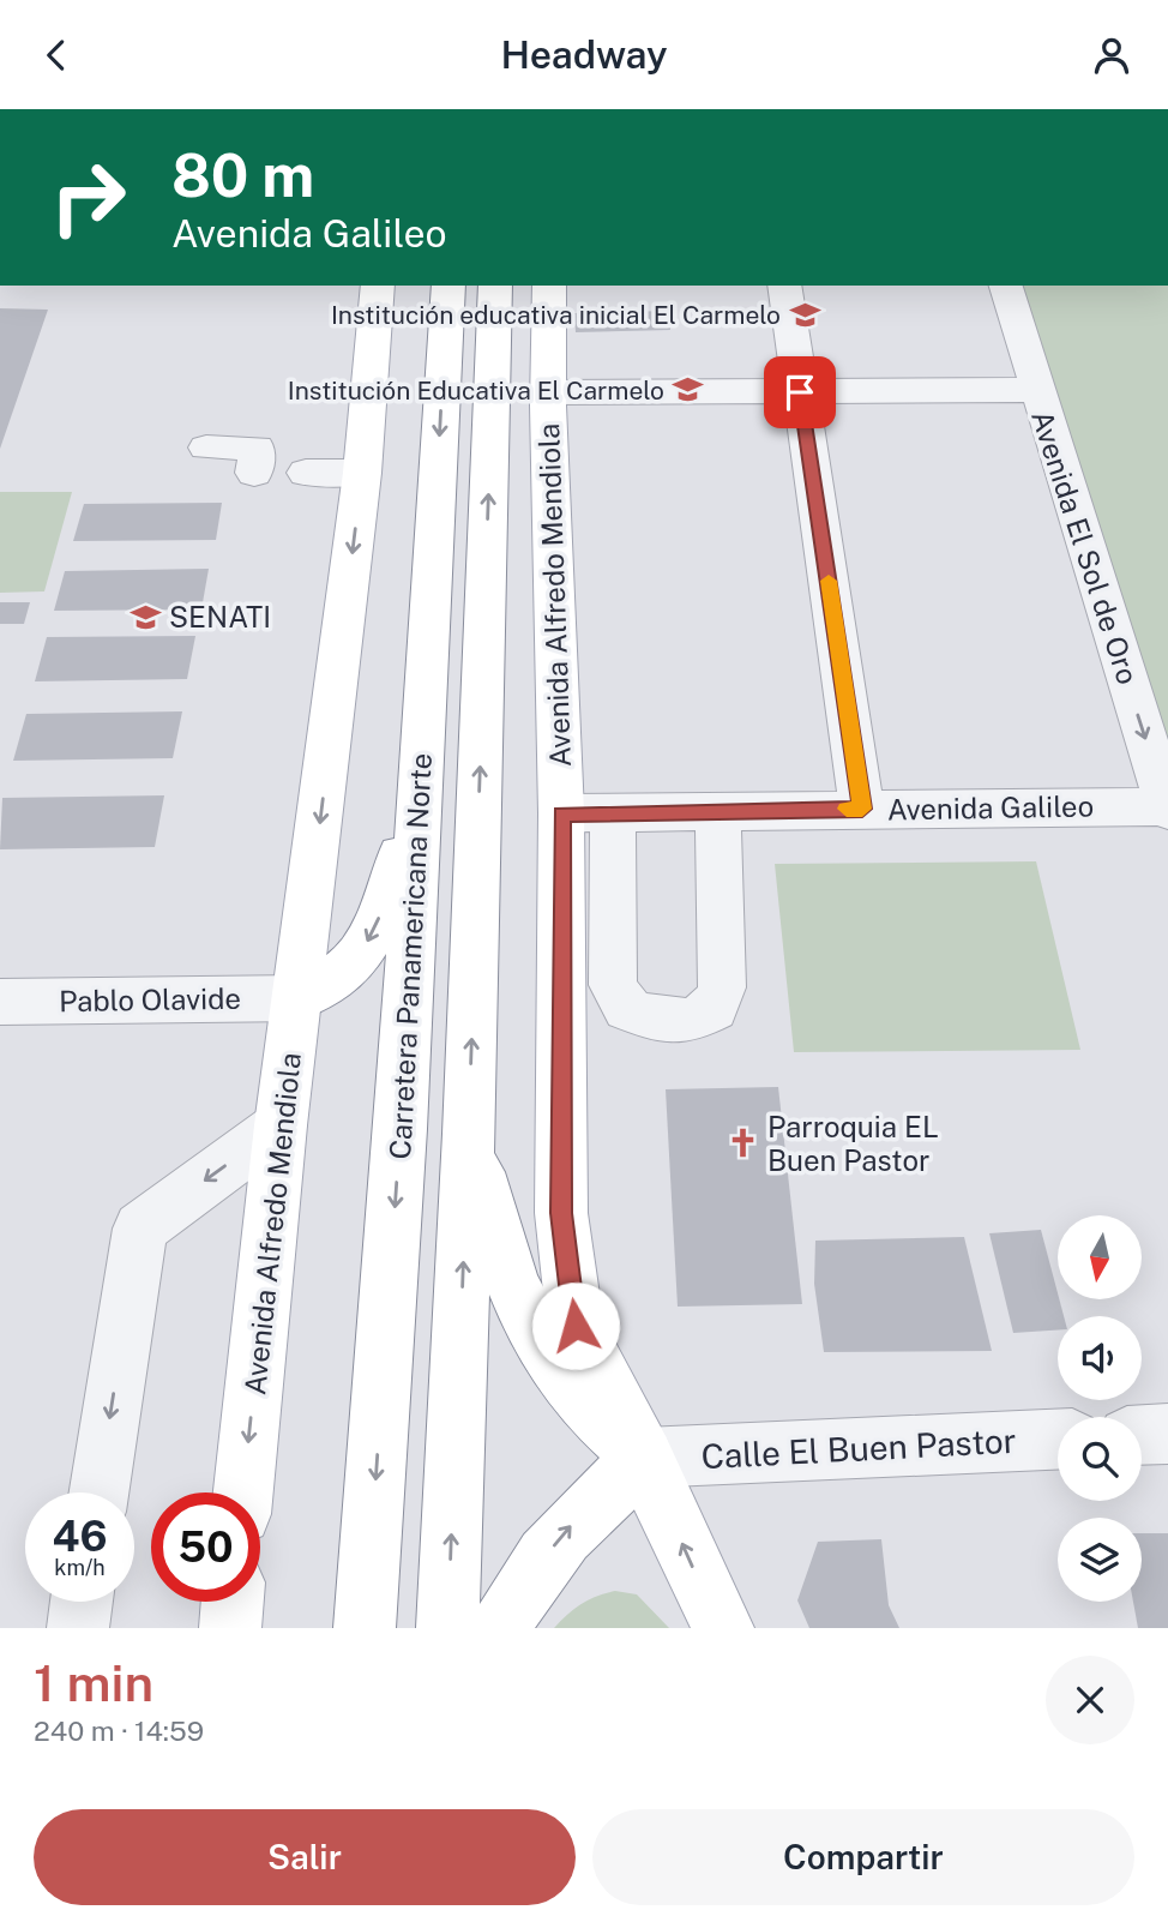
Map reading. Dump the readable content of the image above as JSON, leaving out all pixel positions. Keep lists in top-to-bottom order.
{
  "streets": {
    "main road": ["Avenida Alfredo Mendiola", "Carretera Panamericana Norte"],
    "street": [
      "Avenida El Sol de Oro",
      "Avenida Galileo",
      "Pablo Olavide",
      "Calle El Buen Pastor"
    ]
  },
  "crossings": [
    ["Avenida El Sol de Oro", "Avenida Galileo"],
    ["Avenida Alfredo Mendiola", "Avenida Galileo"],
    ["Avenida Alfredo Mendiola", "Pablo Olavide"],
    ["Avenida Alfredo Mendiola", "Calle El Buen Pastor"]
  ],
  "places": {
    "school or university": ["Institución educativa inicial El Carmelo", "Institución Educativa El Carmelo", "SENATI"],
    "church": ["Parroquia EL Buen Pastor"]
  },
  "north": "bottom",
  "page": {
    "header": "Headway",
    "turn": ["80 m", "Avenida Galileo"],
    "speed": "46 km/h",
    "limit": "50",
    "heading": ["1 min", "240 m · 14:59"],
    "buttons": ["Salir", "Compartir"]
  }
}
